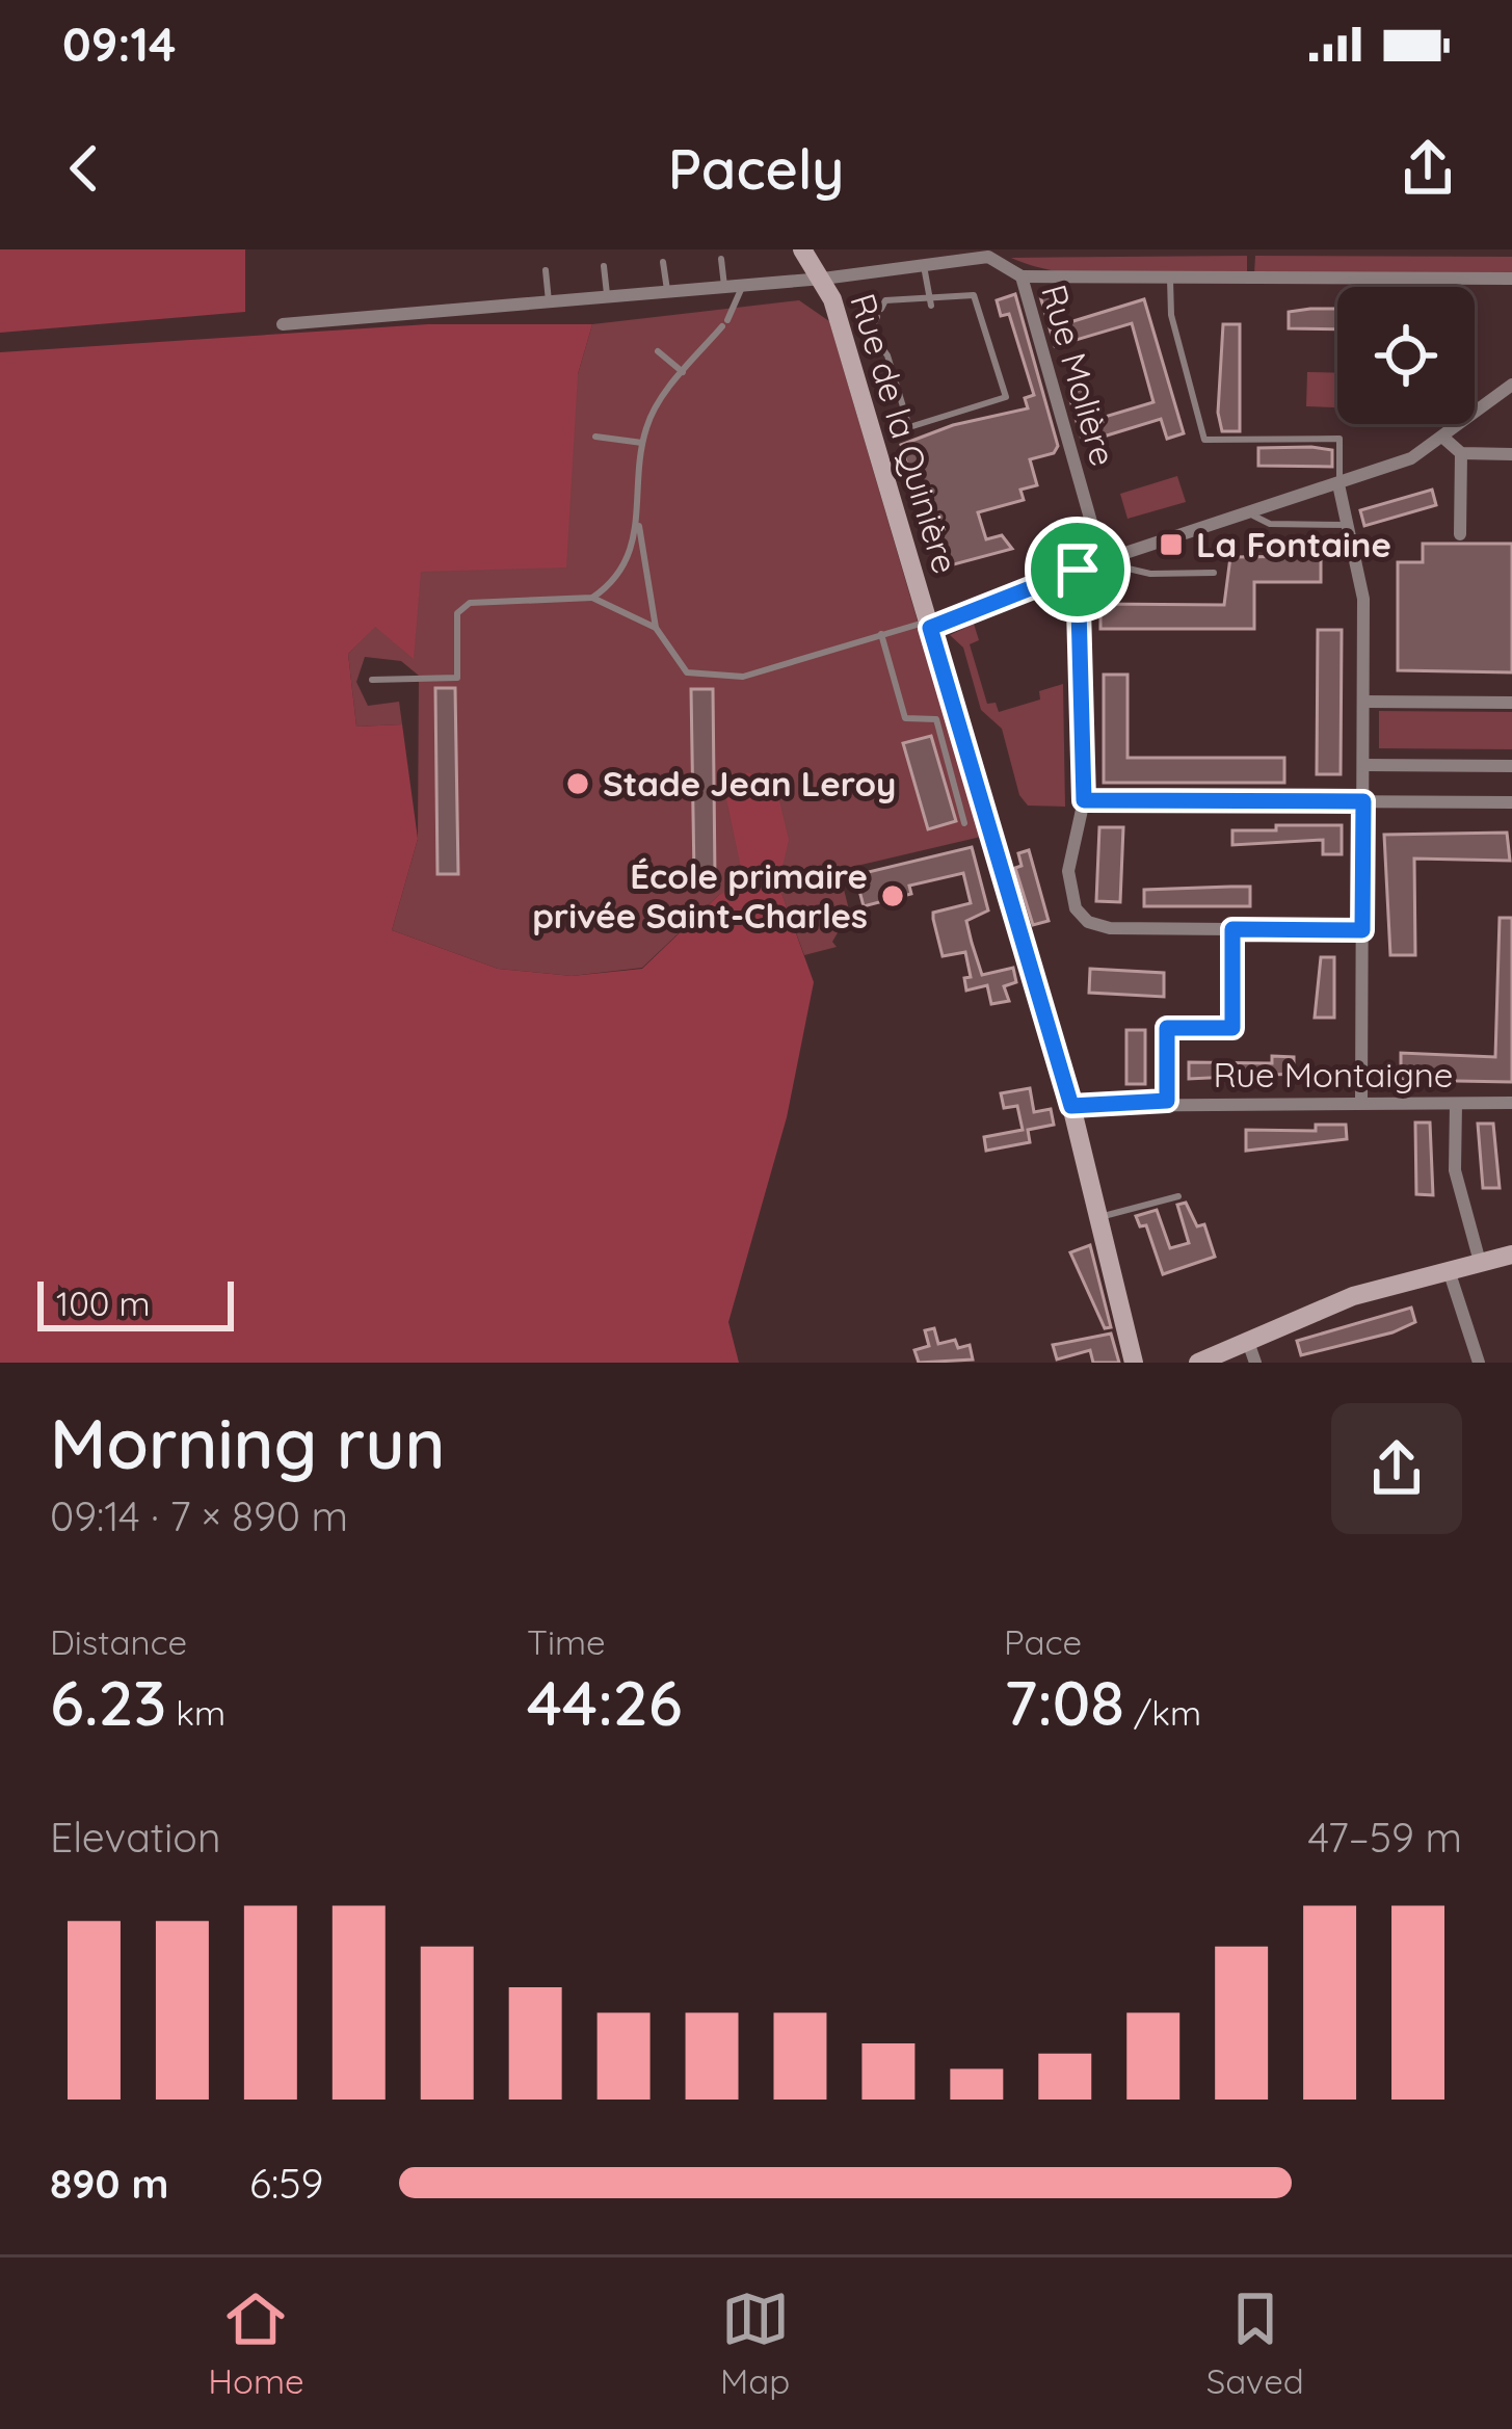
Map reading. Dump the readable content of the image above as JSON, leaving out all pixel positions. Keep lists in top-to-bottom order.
{
  "streets": {
    "street": ["Rue Molière", "Rue de la Quinière", "Rue Montaigne"]
  },
  "places": {
    "transit": ["La Fontaine"],
    "other": ["Stade Jean Leroy", "École primaire privée Saint-Charles"]
  },
  "scale_bar": "100 m",
  "page": {
    "status": "09:14",
    "header": "Pacely",
    "scale": "100 m",
    "heading": ["Morning run", "09:14 · 7 × 890 m"],
    "stats": [
      ["Distance", "6.23 km"],
      ["Time", "44:26"],
      ["Pace", "7:08 /km"]
    ],
    "chart": ["Elevation", "47–59 m"],
    "list": [
      {
        "name": "890 m",
        "note": "6:59"
      }
    ],
    "tabs": ["Home", "Map", "Saved"]
  }
}
